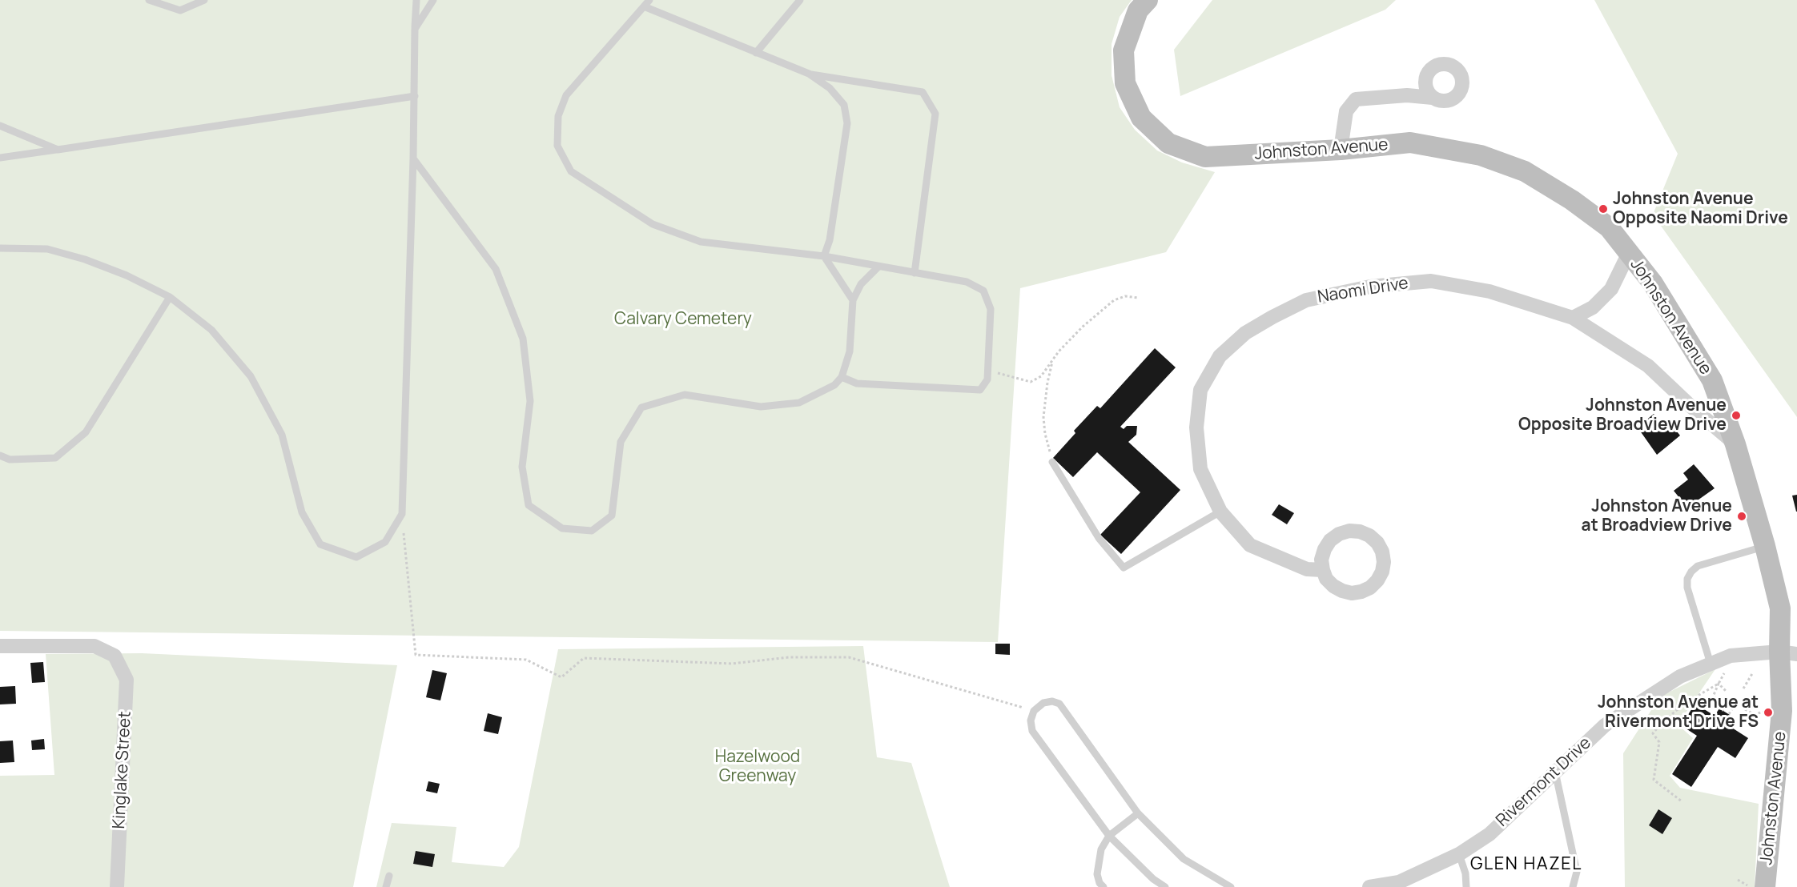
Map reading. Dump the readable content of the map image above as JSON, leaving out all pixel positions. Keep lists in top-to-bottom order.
{
  "streets": {
    "street": [
      "Johnston Avenue",
      "Naomi Drive",
      "Kinglake Street",
      "Rivermont Drive"
    ]
  },
  "crossings": [
    ["Johnston Avenue", "Naomi Drive"],
    ["Johnston Avenue", "Rivermont Drive"]
  ],
  "districts": ["GLEN HAZEL"],
  "parks": ["Calvary Cemetery", "Hazelwood Greenway"],
  "places": [
    "Johnston Avenue Opposite Naomi Drive",
    "Johnston Avenue Opposite Broadview Drive",
    "Johnston Avenue at Broadview Drive",
    "Johnston Avenue at Rivermont Drive FS"
  ]
}
